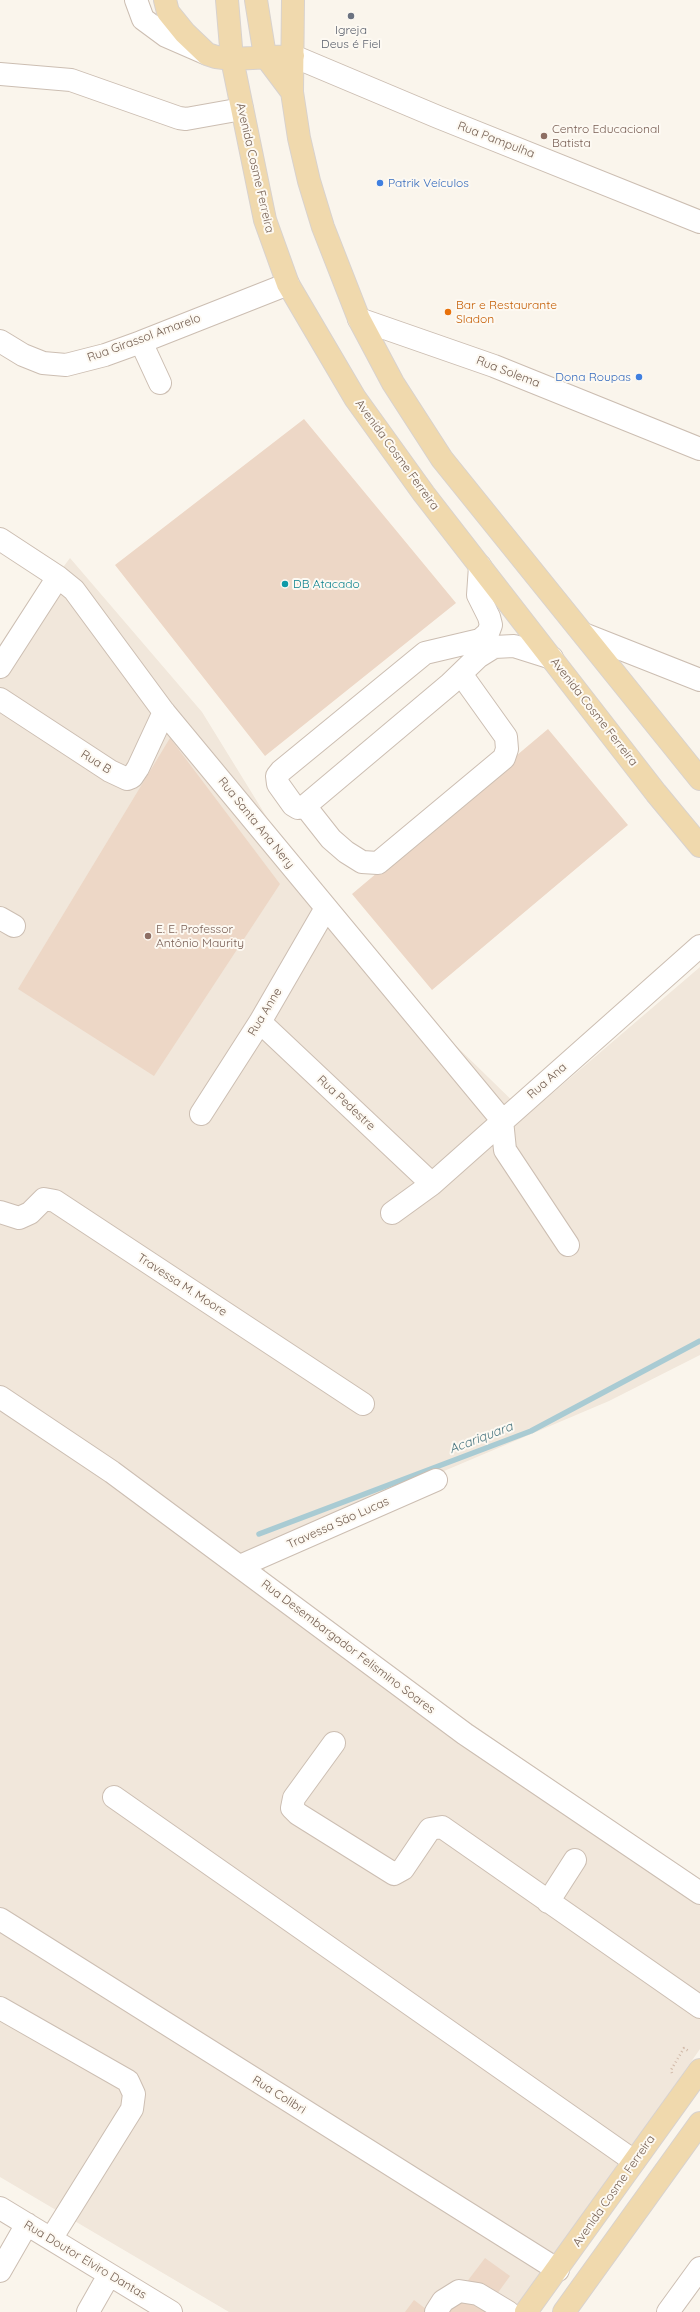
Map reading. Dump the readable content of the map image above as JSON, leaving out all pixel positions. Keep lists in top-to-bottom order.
{
  "streets": {
    "main road": ["Avenida Cosme Ferreira"],
    "street": [
      "Rua Pampulha",
      "Rua Girassol Amarelo",
      "Rua Solema",
      "Rua B",
      "Rua Santa Ana Nery",
      "Rua Anne",
      "Rua Ana",
      "Rua Pedestre",
      "Travessa M. Moore",
      "Travessa São Lucas",
      "Rua Desembargador Felismino Soares",
      "Rua Colibri",
      "Rua Doutor Elviro Dantas"
    ]
  },
  "crossings": [
    ["Avenida Cosme Ferreira", "Rua Girassol Amarelo"],
    ["Avenida Cosme Ferreira", "Rua Colibri"],
    ["Rua B", "Rua Santa Ana Nery"],
    ["Rua Santa Ana Nery", "Rua Anne"],
    ["Rua Santa Ana Nery", "Rua Ana"],
    ["Rua Anne", "Rua Pedestre"],
    ["Rua Ana", "Rua Pedestre"],
    ["Travessa São Lucas", "Rua Desembargador Felismino Soares"]
  ],
  "water": ["Acariquara"],
  "places": [
    "Igreja Deus é Fiel",
    "Centro Educacional Batista",
    "Patrik Veículos",
    "Bar e Restaurante Sladon",
    "Dona Roupas",
    "DB Atacado",
    "E. E. Professor Antônio Maurity"
  ]
}
